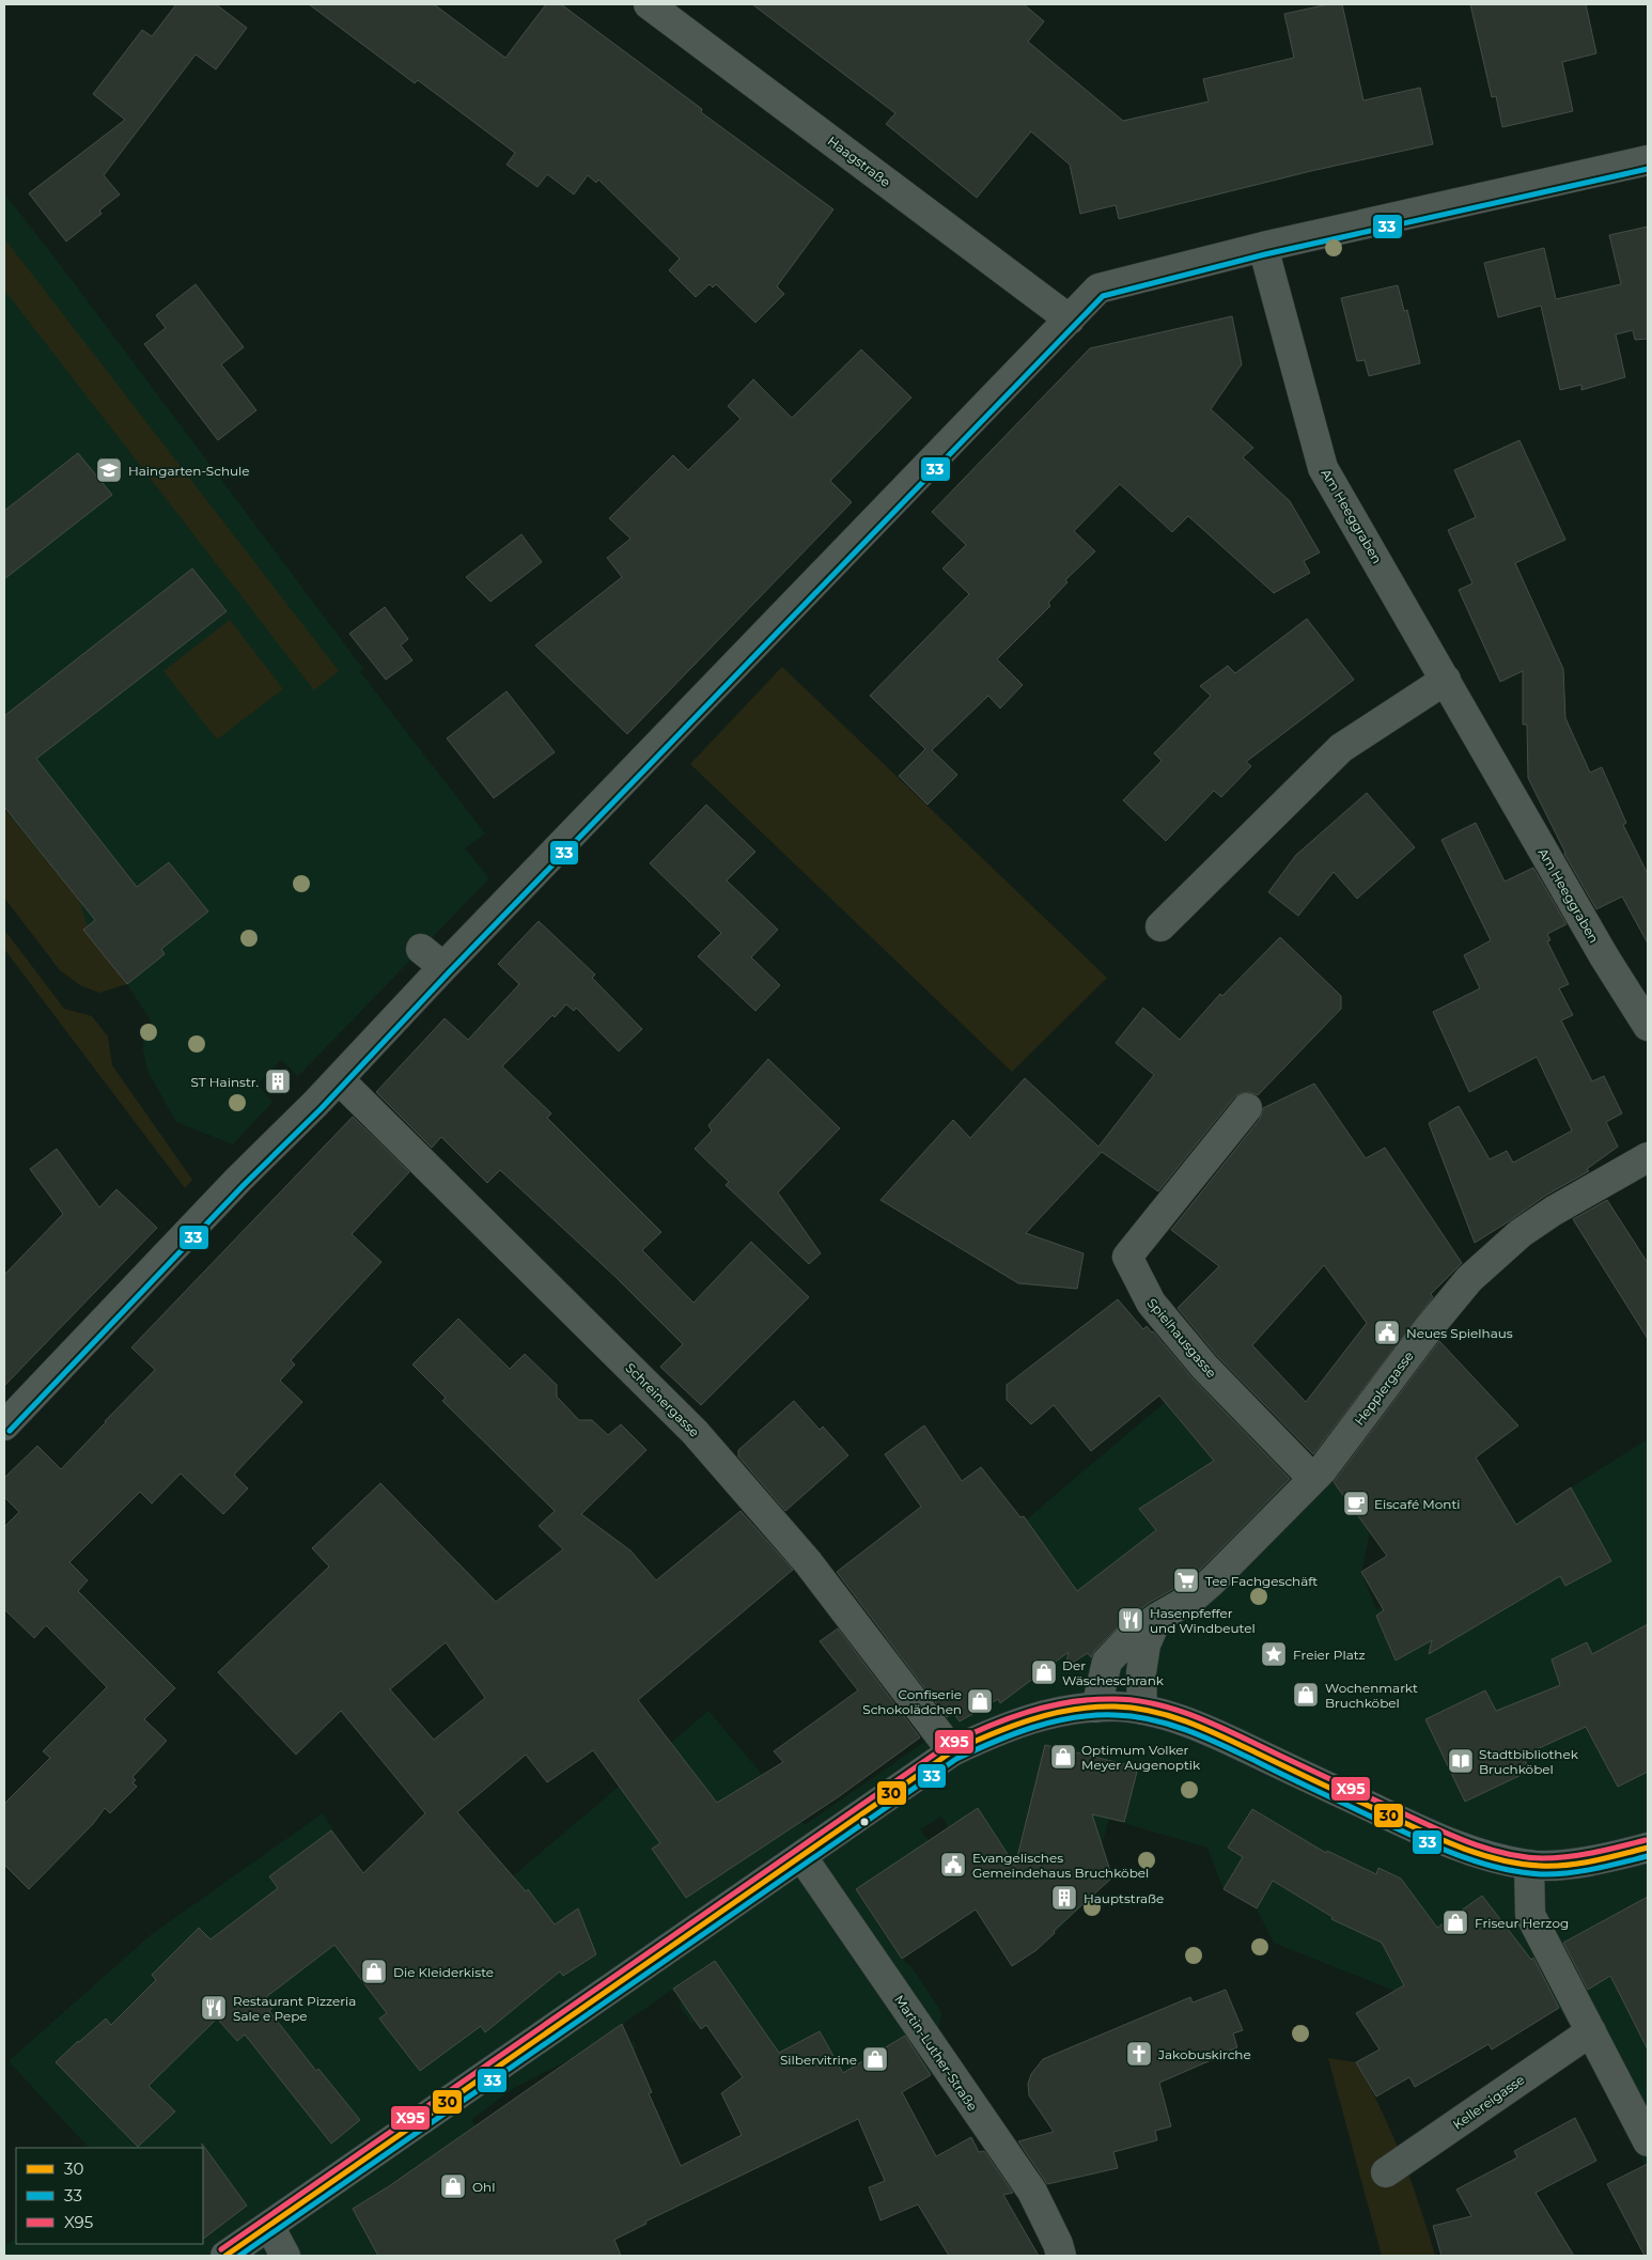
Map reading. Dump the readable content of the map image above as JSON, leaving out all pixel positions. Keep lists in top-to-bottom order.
{
  "streets": {
    "street": [
      "Haagstraße",
      "Am Heeggraben",
      "Spielhausgasse",
      "Hepplergasse",
      "Schreinergasse",
      "Martin-Luther-Straße",
      "Kellereigasse"
    ]
  },
  "crossings": [
    ["Spielhausgasse", "Hepplergasse"]
  ],
  "places": {
    "school or university": ["Haingarten-Schule"],
    "building": ["ST Hainstr.", "Hauptstraße"],
    "public building": ["Neues Spielhaus", "Evangelisches Gemeindehaus Bruchköbel"],
    "cafe": ["Eiscafé Monti"],
    "supermarket": ["Tee Fachgeschäft"],
    "restaurant": ["Hasenpfeffer und Windbeutel", "Restaurant Pizzeria Sale e Pepe"],
    "place": ["Freier Platz"],
    "shop": [
      "Der Wäscheschrank",
      "Wochenmarkt Bruchköbel",
      "Confiserie Schokolädchen",
      "Optimum Volker Meyer Augenoptik",
      "Friseur Herzog",
      "Die Kleiderkiste",
      "Silbervitrine",
      "Ohl"
    ],
    "library": ["Stadtbibliothek Bruchköbel"],
    "church": ["Jakobuskirche"]
  },
  "lines": ["transit line 33", "transit line X95", "transit line 30"],
  "legend": ["30", "33", "X95"]
}
